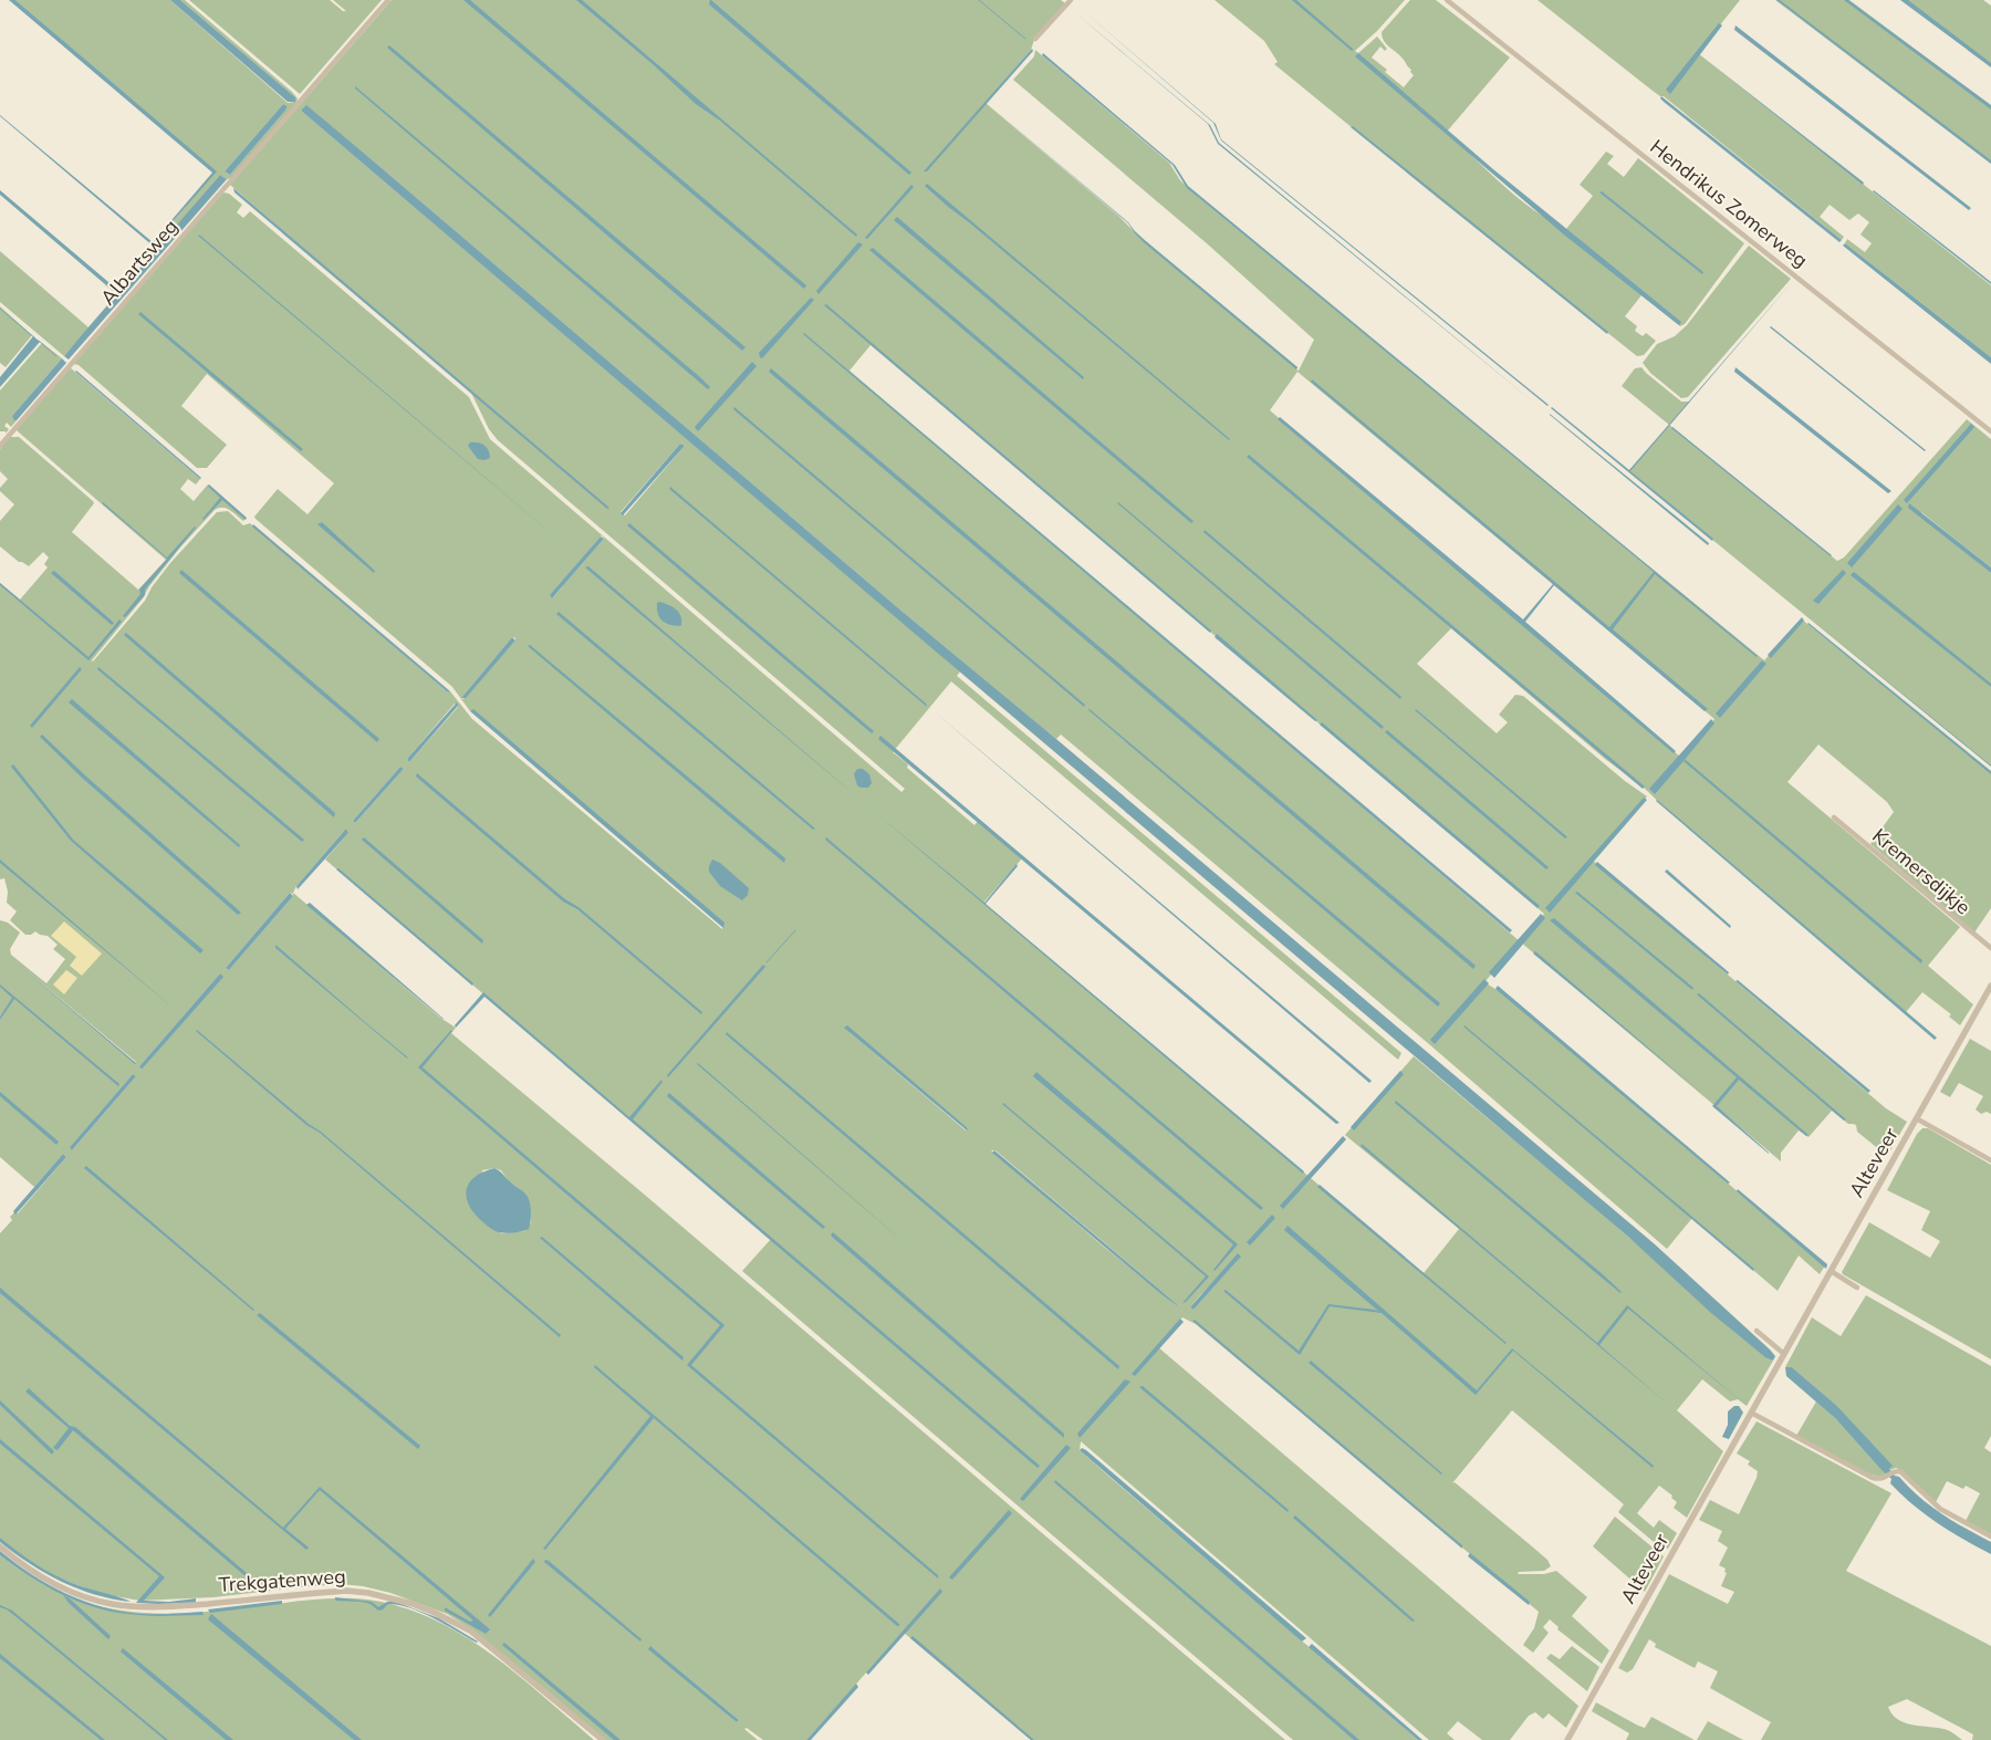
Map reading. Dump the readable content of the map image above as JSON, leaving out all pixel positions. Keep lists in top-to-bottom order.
{
  "streets": {
    "street": [
      "Hendrikus Zomerweg",
      "Albartsweg",
      "Kremersdijkje",
      "Alteveer",
      "Trekgatenweg"
    ]
  }
}
